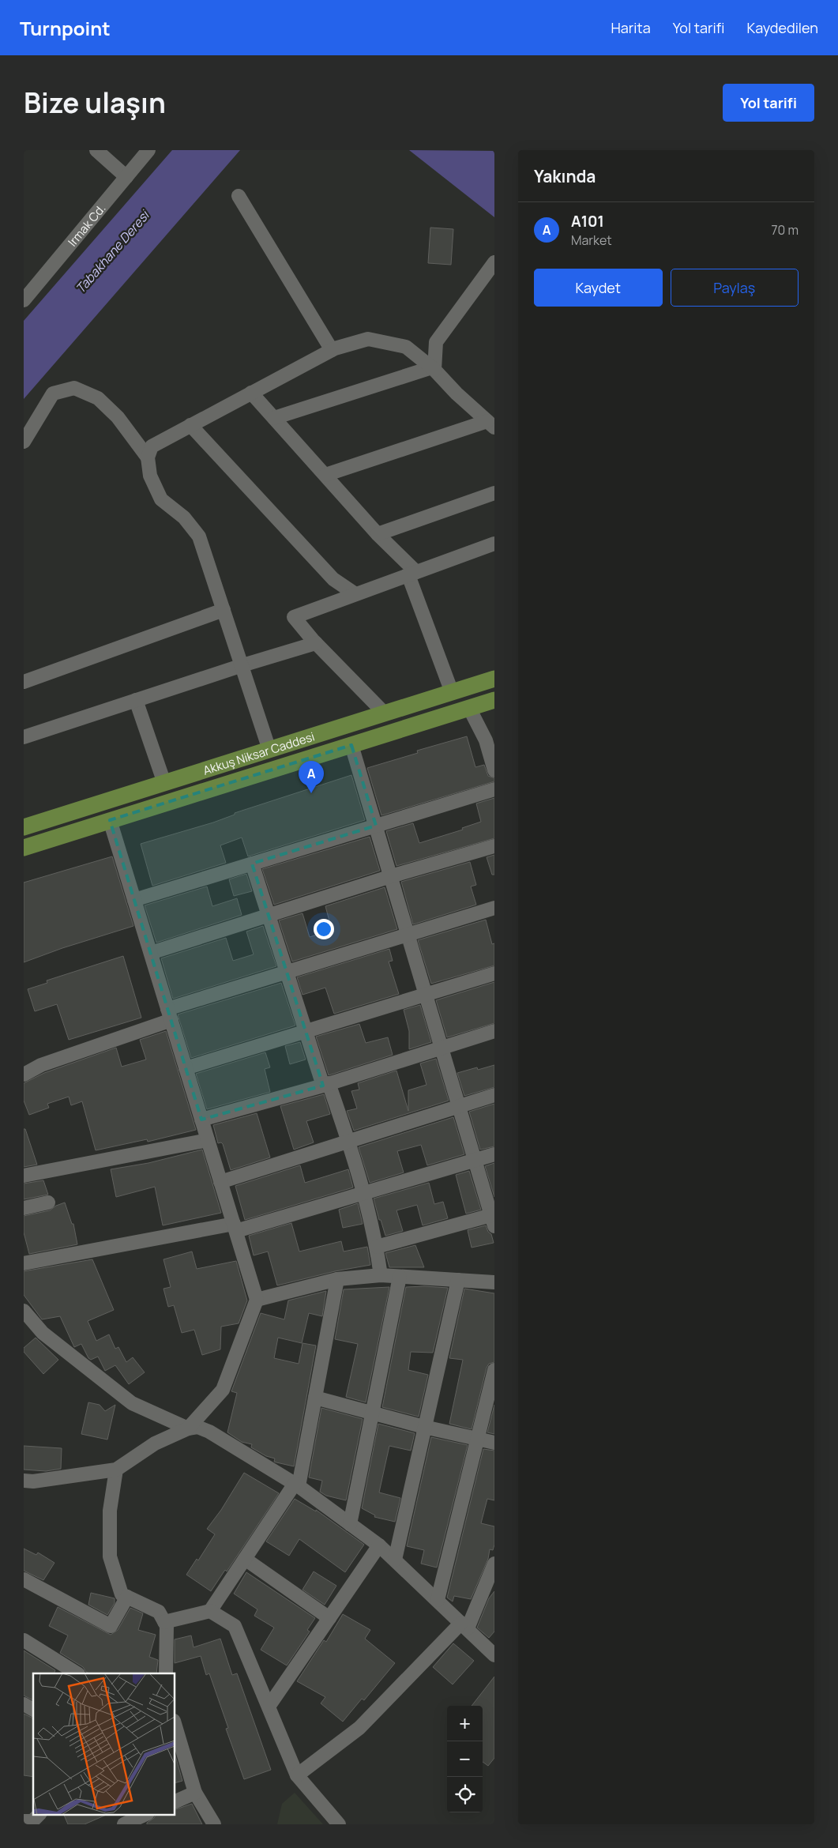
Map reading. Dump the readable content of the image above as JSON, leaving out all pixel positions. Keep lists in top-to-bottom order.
{
  "streets": {
    "main road": ["Akkuş Niksar Caddesi"],
    "street": ["Irmak Cd."]
  },
  "water": ["Tabakhane Deresi"],
  "page": {
    "header": "Turnpoint",
    "nav": ["Harita", "Yol tarifi", "Kaydedilen"],
    "title": "Bize ulaşın",
    "buttons": [
      "Yol tarifi",
      ["Kaydet", "Paylaş"]
    ],
    "heading": "Yakında",
    "list": [
      {
        "mark": "A",
        "name": "A101",
        "note": "Market",
        "value": "70 m"
      }
    ],
    "pins": "A",
    "map_buttons": ["+", "−"]
  }
}
